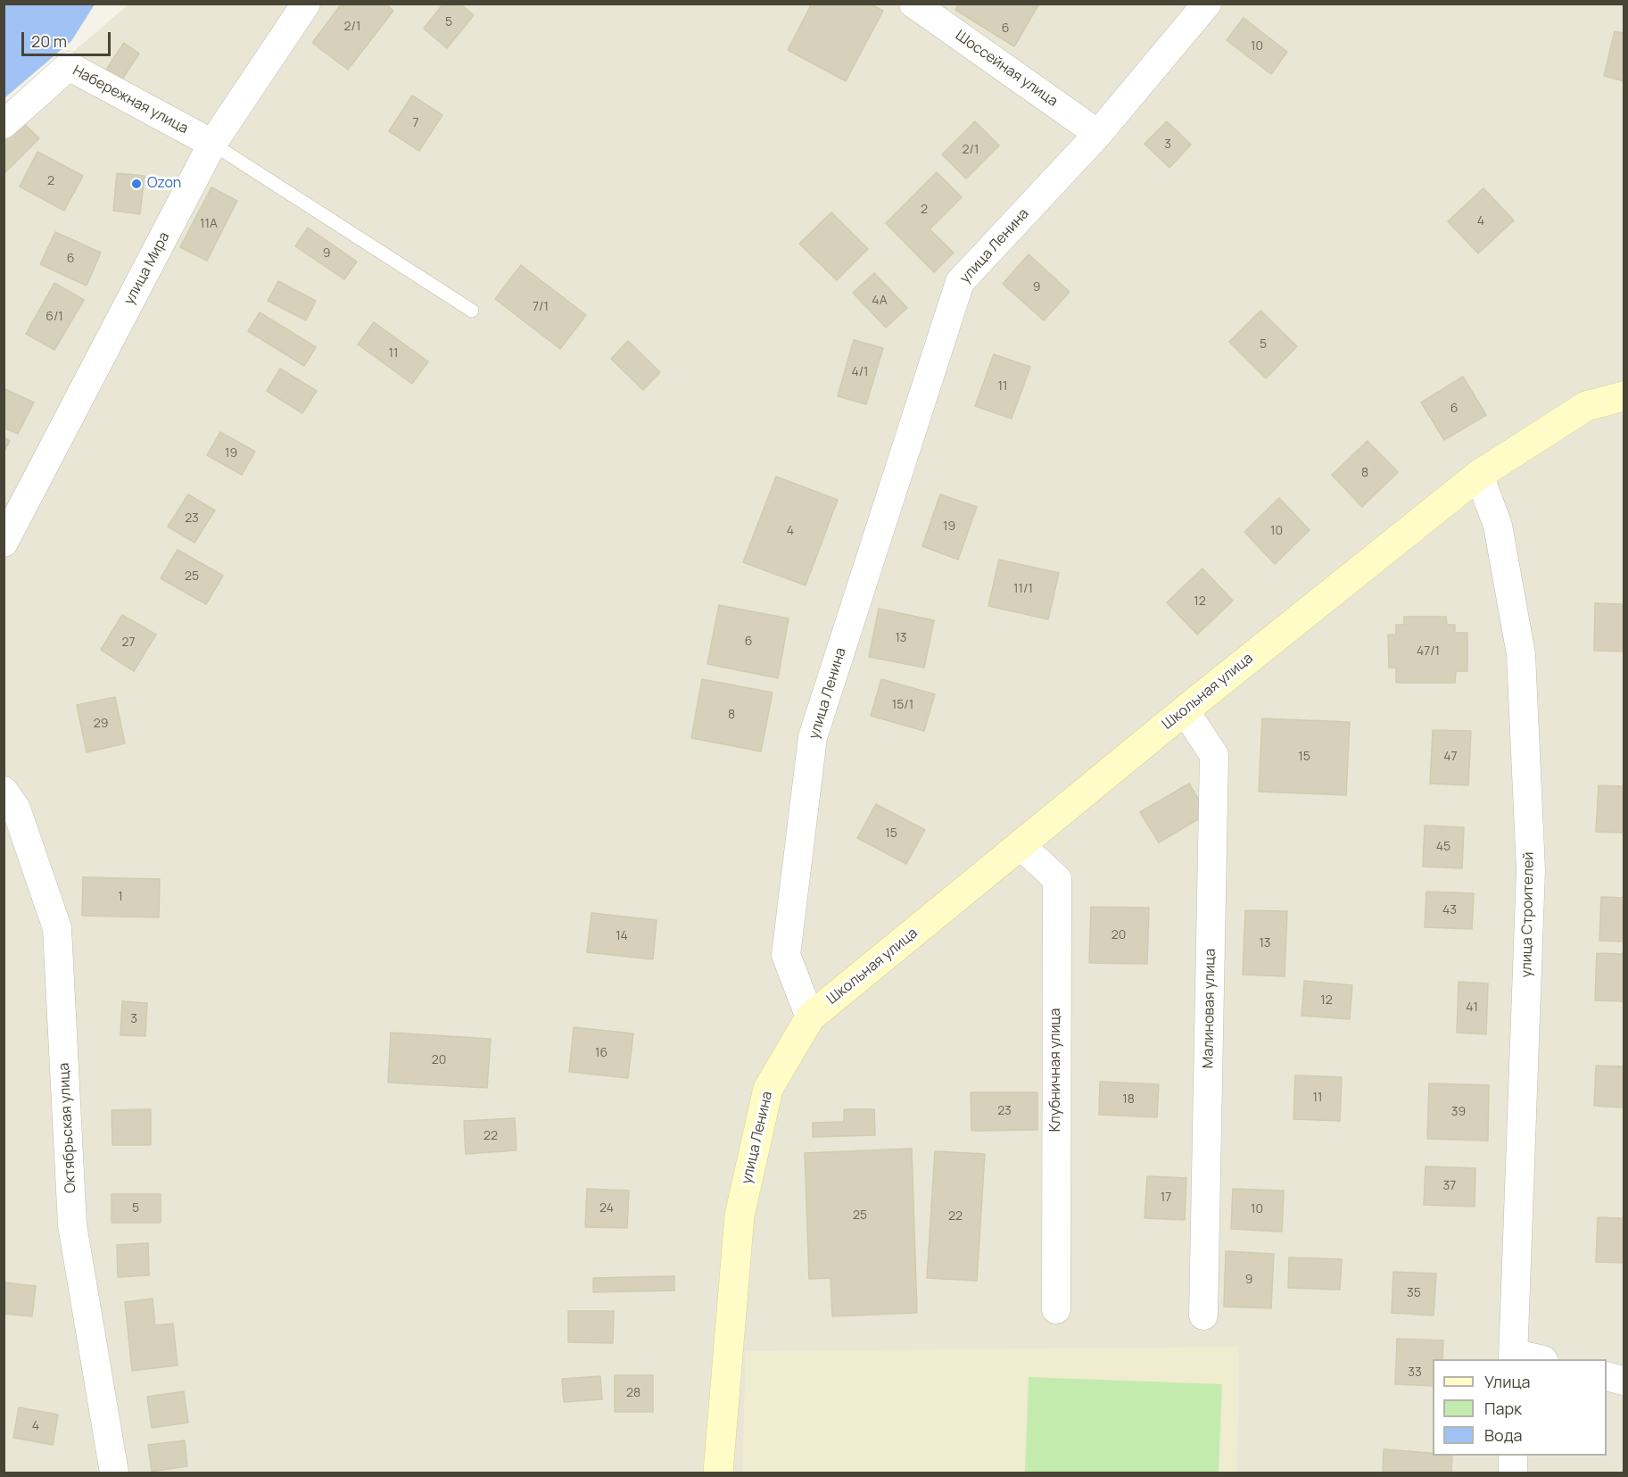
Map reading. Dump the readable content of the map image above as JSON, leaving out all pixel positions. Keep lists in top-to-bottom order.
{
  "streets": {
    "street": [
      "Шоссейная улица",
      "Набережная улица",
      "улица Ленина",
      "улица Мира",
      "Школьная улица",
      "улица Строителей",
      "Малиновая улица",
      "Клубничная улица",
      "Октябрьская улица"
    ]
  },
  "crossings": [
    ["Шоссейная улица", "улица Ленина"],
    ["Набережная улица", "улица Мира"],
    ["улица Ленина", "Школьная улица"],
    ["Школьная улица", "улица Строителей"],
    ["Школьная улица", "Малиновая улица"],
    ["Школьная улица", "Клубничная улица"]
  ],
  "places": ["Ozon"],
  "house_numbers": [
    "5",
    "2/1",
    "6",
    "10",
    "7",
    "3",
    "2/1",
    "2",
    "2",
    "4",
    "11А",
    "9",
    "6",
    "9",
    "4А",
    "7/1",
    "6/1",
    "5",
    "11",
    "4/1",
    "11",
    "6",
    "19",
    "8",
    "23",
    "19",
    "4",
    "10",
    "25",
    "11/1",
    "12",
    "13",
    "6",
    "27",
    "47/1",
    "15/1",
    "8",
    "29",
    "15",
    "47",
    "15",
    "45",
    "1",
    "43",
    "20",
    "14",
    "13",
    "12",
    "41",
    "3",
    "16",
    "20",
    "11",
    "18",
    "23",
    "39",
    "22",
    "37",
    "17",
    "5",
    "24",
    "10",
    "25",
    "22",
    "9",
    "35",
    "33",
    "28",
    "4"
  ],
  "legend": ["Улица", "Парк", "Вода"],
  "scale_bar": "20 m"
}
